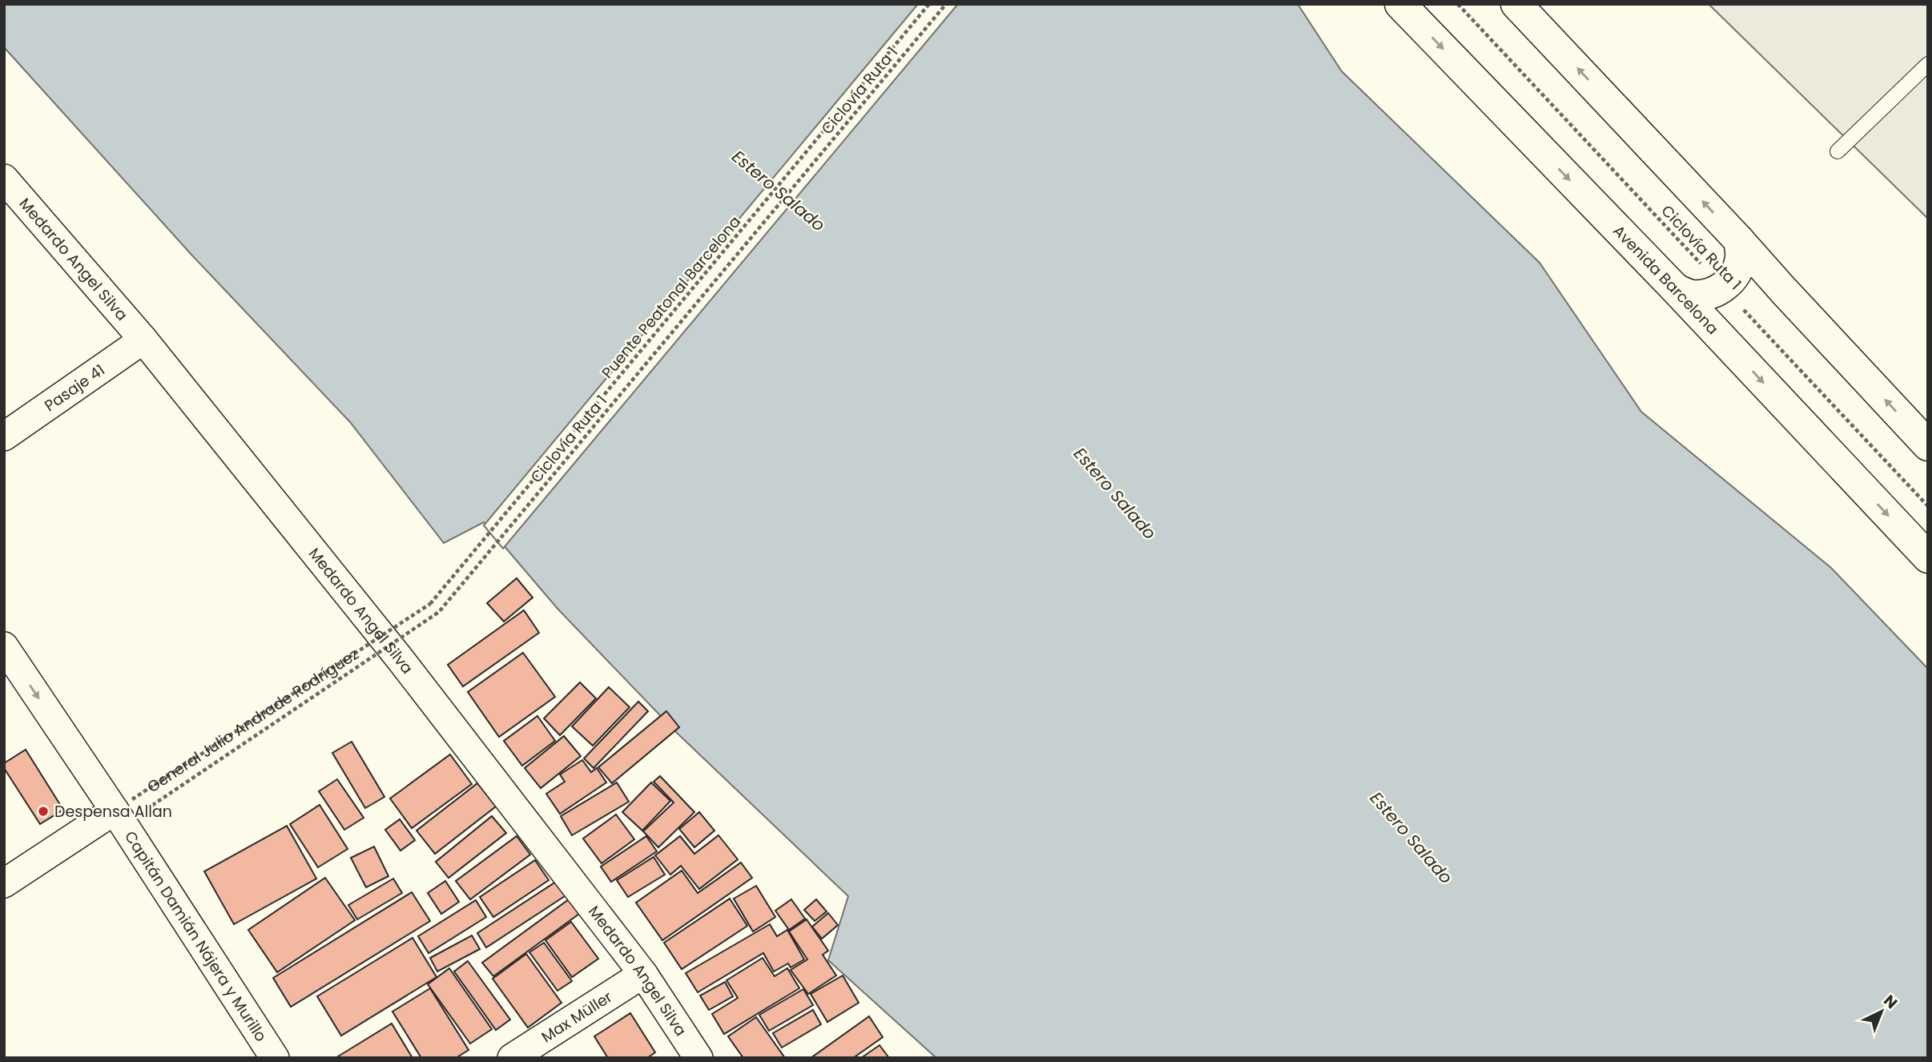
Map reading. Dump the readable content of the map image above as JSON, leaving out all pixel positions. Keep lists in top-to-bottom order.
{
  "streets": {
    "main road": ["Avenida Barcelona"],
    "street": [
      "Medardo Angel Silva",
      "Pasaje 41",
      "Capitán Damián Nájera y Murillo",
      "Max Müller"
    ],
    "path": ["Ciclovía Ruta 1", "Puente Peatonal Barcelona", "General Julio Andrade Rodríguez"]
  },
  "crossings": [
    ["Ciclovía Ruta 1", "General Julio Andrade Rodríguez"],
    ["Ciclovía Ruta 1", "Capitán Damián Nájera y Murillo"],
    ["Medardo Angel Silva", "Pasaje 41"],
    ["Medardo Angel Silva", "Max Müller"],
    ["Puente Peatonal Barcelona", "General Julio Andrade Rodríguez"],
    ["General Julio Andrade Rodríguez", "Capitán Damián Nájera y Murillo"]
  ],
  "one_way": ["Capitán Damián Nájera y Murillo"],
  "water": ["Estero Salado"],
  "places": ["Despensa Allan"],
  "north": "top right"
}
